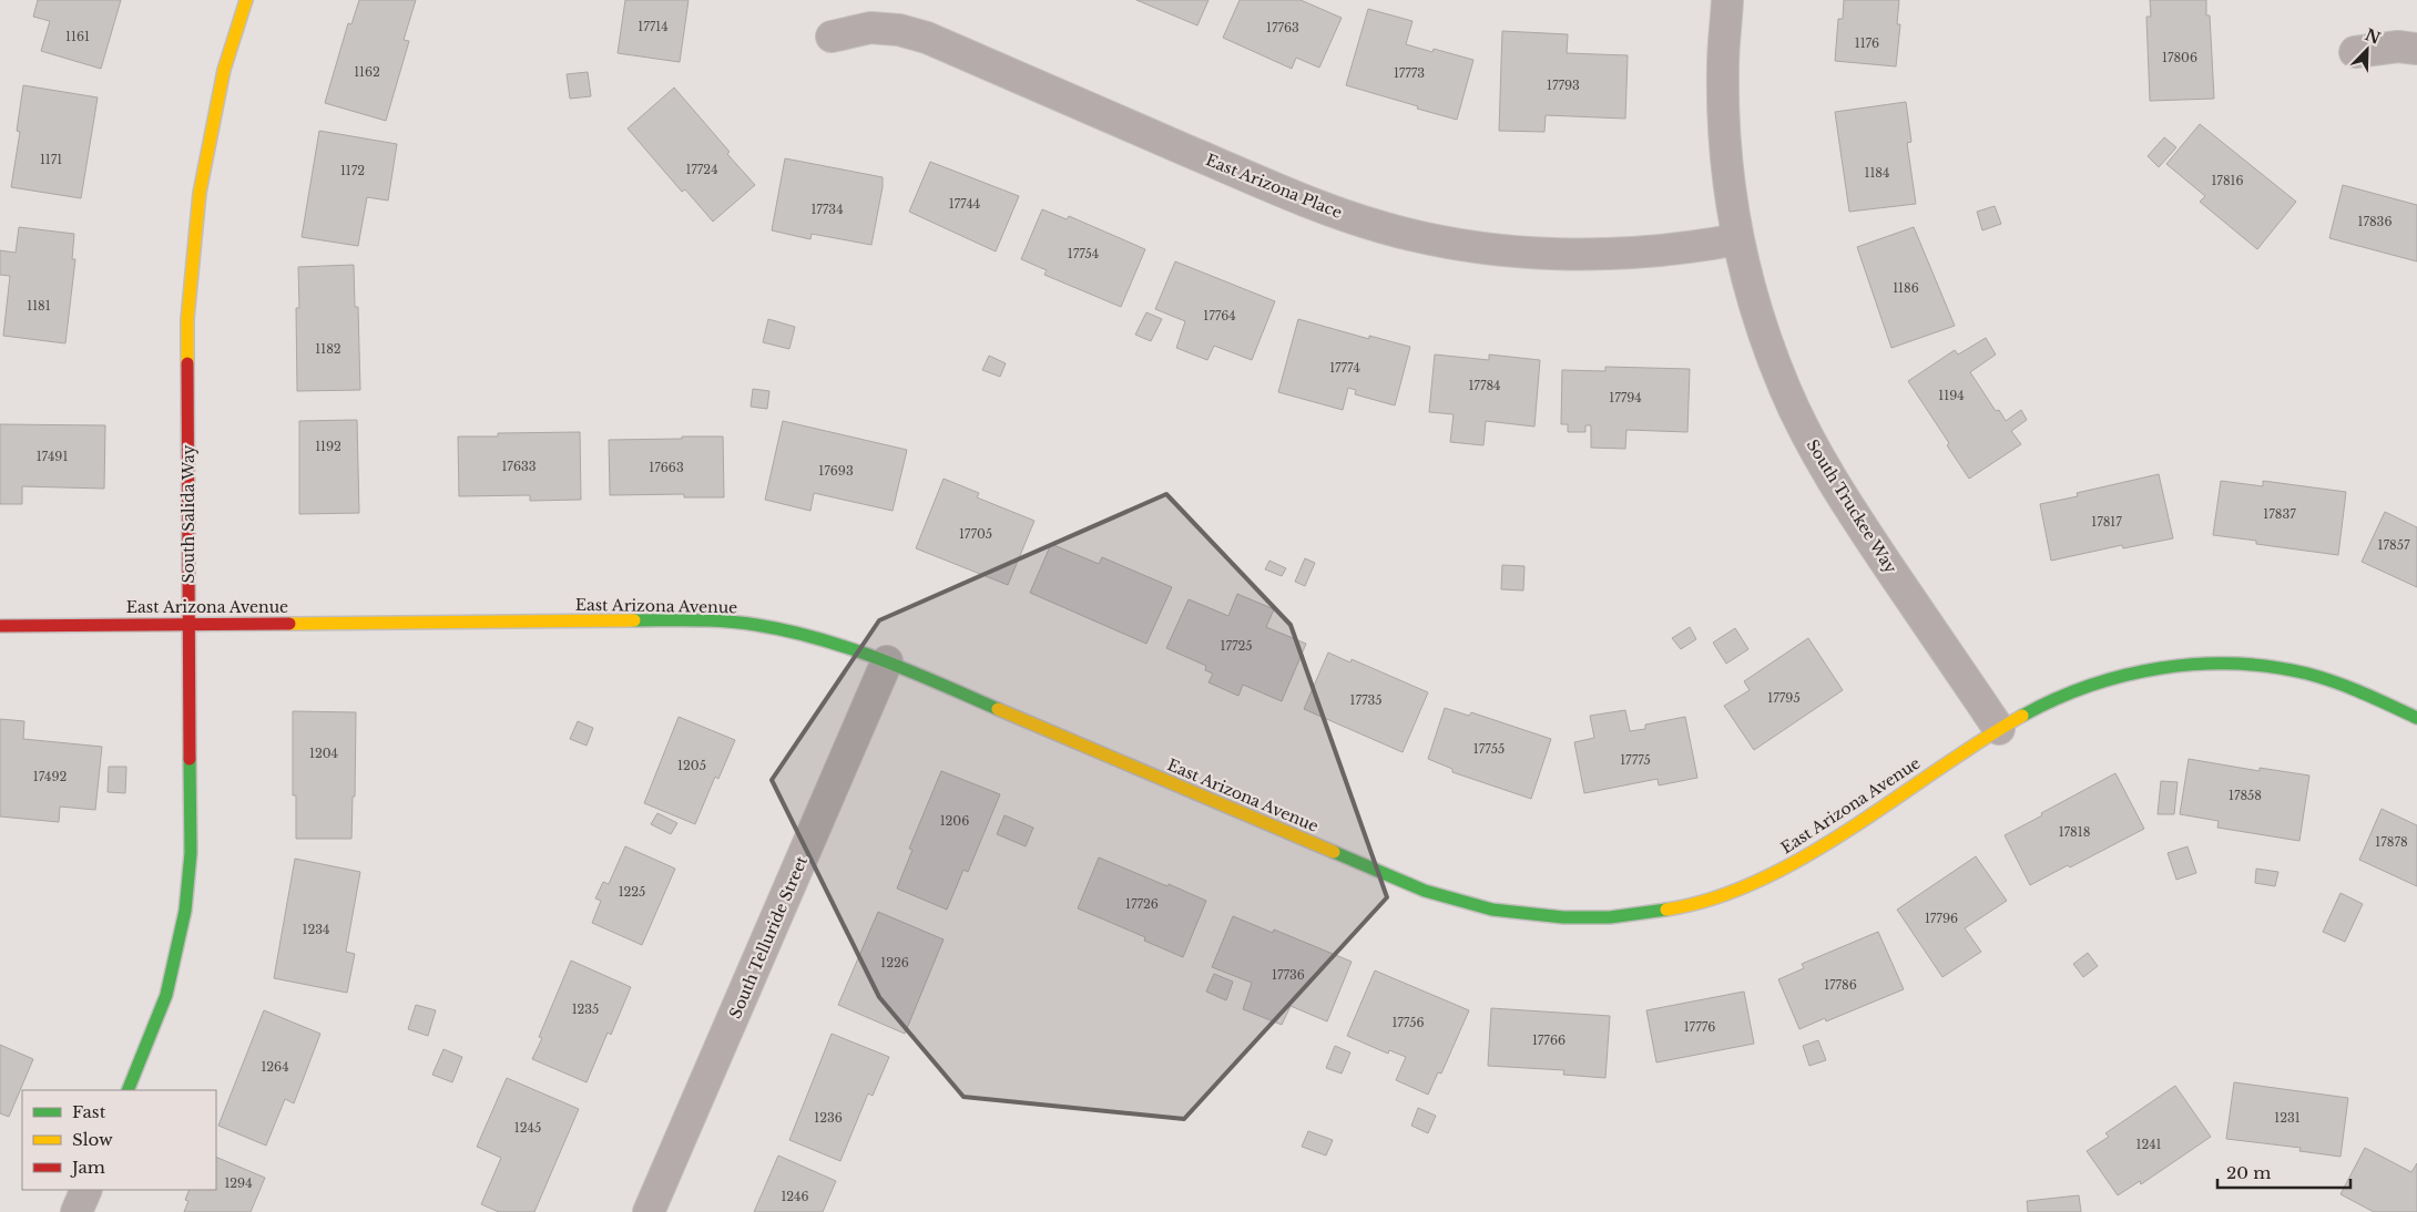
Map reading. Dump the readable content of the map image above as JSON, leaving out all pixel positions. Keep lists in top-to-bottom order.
{
  "streets": {
    "street": [
      "East Arizona Place",
      "South Truckee Way",
      "South Salida Way",
      "East Arizona Avenue",
      "South Telluride Street"
    ]
  },
  "crossings": [
    ["East Arizona Place", "South Truckee Way"],
    ["South Truckee Way", "East Arizona Avenue"],
    ["South Salida Way", "East Arizona Avenue"],
    ["East Arizona Avenue", "South Telluride Street"]
  ],
  "house_numbers": [
    "17714",
    "17763",
    "1161",
    "1176",
    "17806",
    "1162",
    "17773",
    "17793",
    "1171",
    "17724",
    "1172",
    "1184",
    "17816",
    "17744",
    "17734",
    "17836",
    "17754",
    "1186",
    "1181",
    "17764",
    "1182",
    "17774",
    "17784",
    "1194",
    "17794",
    "1192",
    "17491",
    "17633",
    "17663",
    "17693",
    "17837",
    "17817",
    "17705",
    "17857",
    "17725",
    "17795",
    "17735",
    "17755",
    "1204",
    "17775",
    "1205",
    "17492",
    "17858",
    "1206",
    "17818",
    "17878",
    "1225",
    "17726",
    "17796",
    "1234",
    "1226",
    "17736",
    "17786",
    "1235",
    "17756",
    "17776",
    "17766",
    "1264",
    "1236",
    "1231",
    "1245",
    "1241",
    "1294",
    "1246"
  ],
  "legend": ["Fast", "Slow", "Jam"],
  "scale_bar": "20 m",
  "north": "top right"
}
